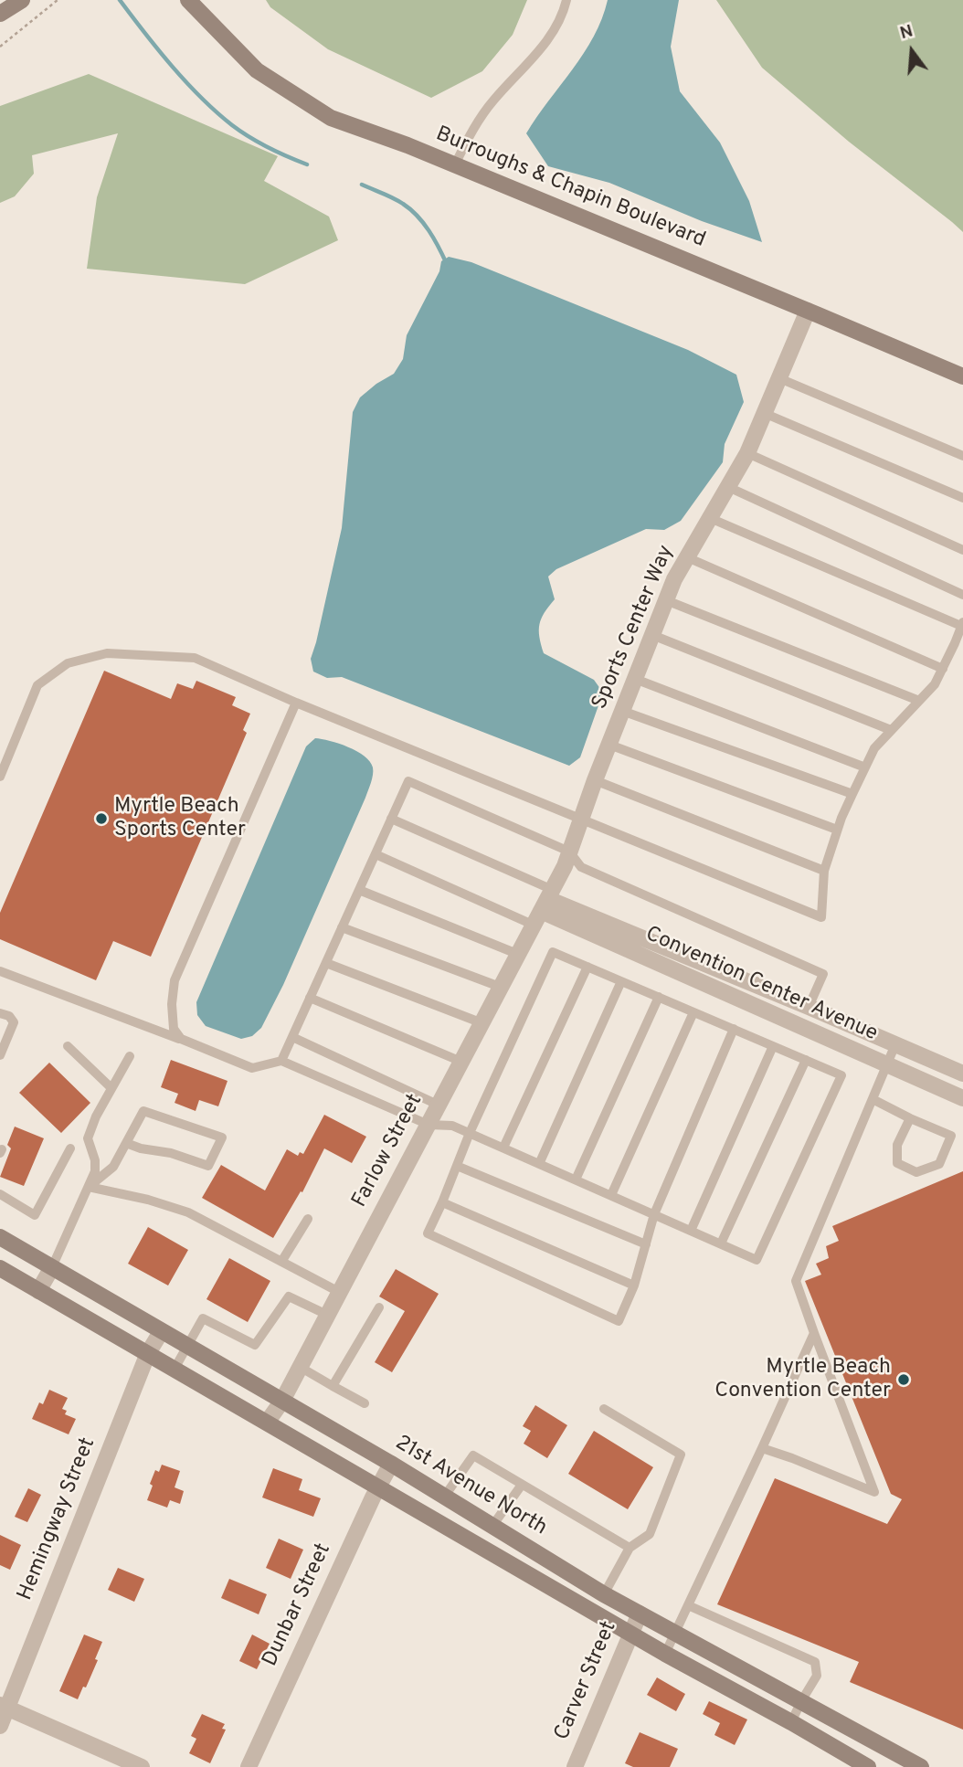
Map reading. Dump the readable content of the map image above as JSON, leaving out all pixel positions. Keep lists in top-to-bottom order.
{
  "streets": {
    "main road": ["Burroughs & Chapin Boulevard", "21st Avenue North"],
    "street": [
      "Sports Center Way",
      "Convention Center Avenue",
      "Farlow Street",
      "Hemingway Street",
      "Dunbar Street",
      "Carver Street"
    ]
  },
  "crossings": [
    ["Burroughs & Chapin Boulevard", "Sports Center Way"],
    ["Sports Center Way", "Convention Center Avenue"],
    ["Sports Center Way", "Farlow Street"],
    ["Convention Center Avenue", "Farlow Street"],
    ["Farlow Street", "21st Avenue North"],
    ["21st Avenue North", "Hemingway Street"],
    ["21st Avenue North", "Dunbar Street"],
    ["21st Avenue North", "Carver Street"]
  ],
  "places": ["Myrtle Beach Sports Center", "Myrtle Beach Convention Center"],
  "north": "top"
}
